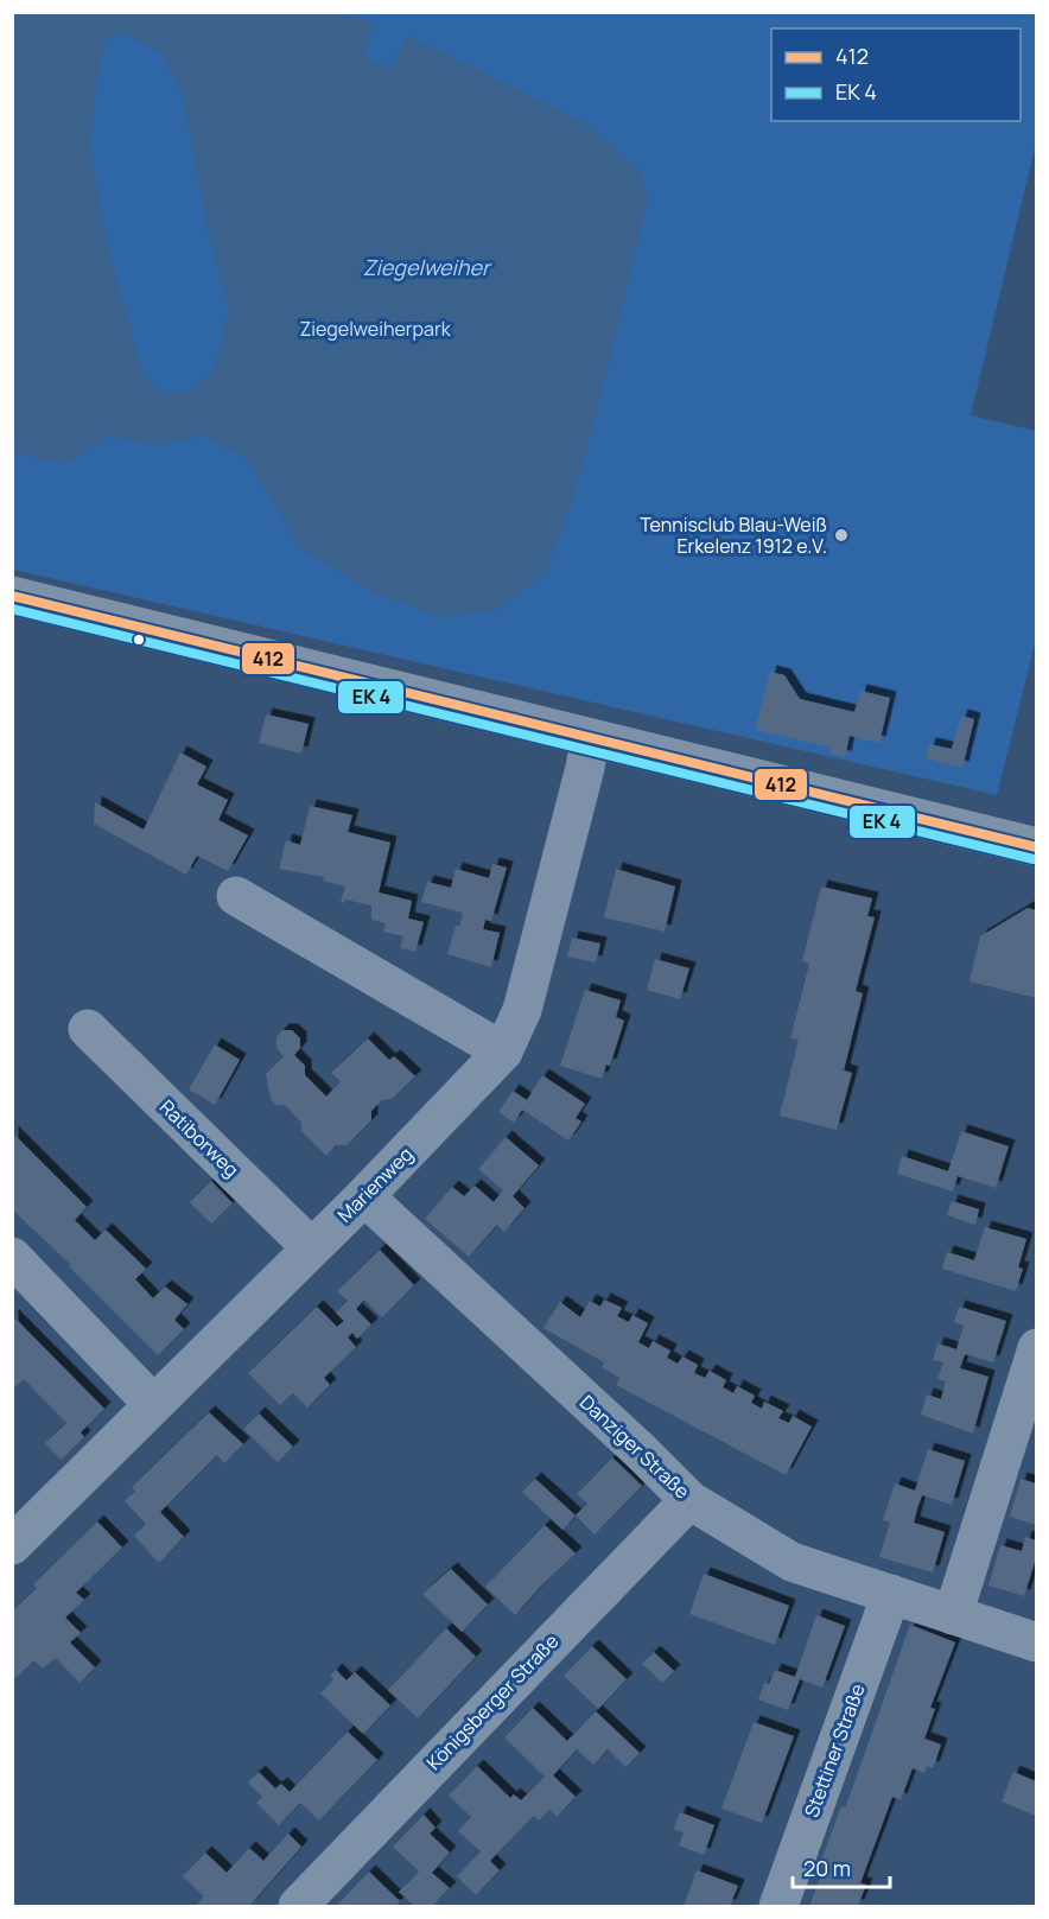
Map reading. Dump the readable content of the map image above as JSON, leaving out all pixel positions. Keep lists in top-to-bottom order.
{
  "streets": {
    "street": [
      "Ratiborweg",
      "Marienweg",
      "Danziger Straße",
      "Königsberger Straße",
      "Stettiner Straße"
    ]
  },
  "crossings": [
    ["Ratiborweg", "Marienweg"],
    ["Marienweg", "Danziger Straße"],
    ["Danziger Straße", "Königsberger Straße"],
    ["Danziger Straße", "Stettiner Straße"]
  ],
  "water": ["Ziegelweiher"],
  "parks": ["Ziegelweiherpark"],
  "places": ["Tennisclub Blau-Weiß Erkelenz 1912 e.V."],
  "lines": ["transit line 412"],
  "legend": ["412", "EK 4"],
  "scale_bar": "20 m"
}
